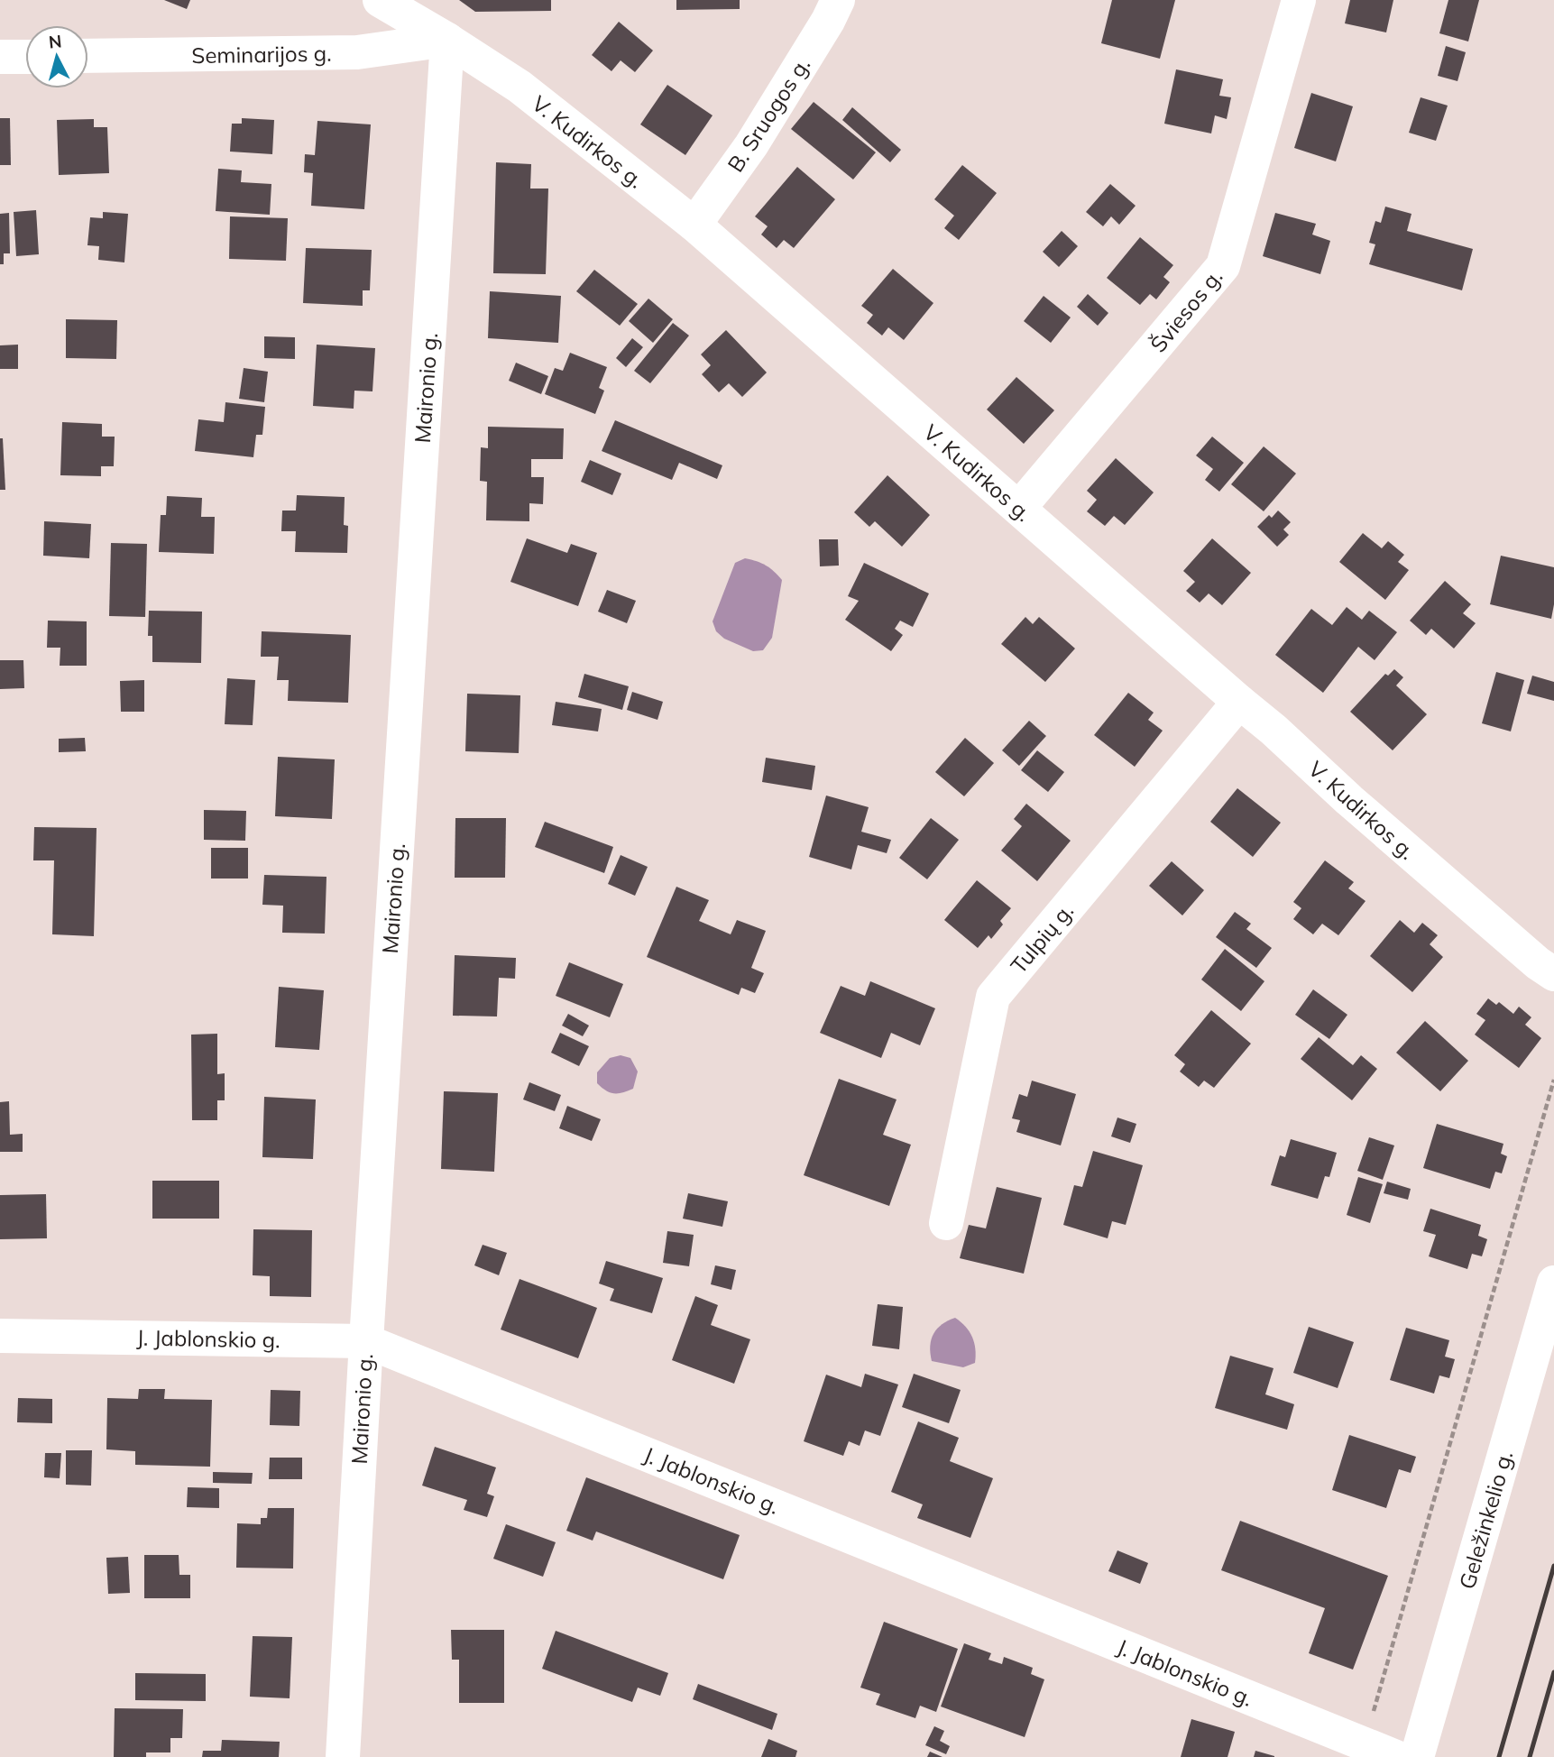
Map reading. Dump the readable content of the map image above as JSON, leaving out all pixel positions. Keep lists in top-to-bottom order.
{
  "streets": {
    "street": [
      "Seminarijos g.",
      "B. Sruogos g.",
      "V. Kudirkos g.",
      "Šviesos g.",
      "Maironio g.",
      "Tulpių g.",
      "J. Jablonskio g.",
      "Geležinkelio g."
    ]
  },
  "crossings": [
    ["Seminarijos g.", "V. Kudirkos g."],
    ["Seminarijos g.", "Maironio g."],
    ["B. Sruogos g.", "V. Kudirkos g."],
    ["V. Kudirkos g.", "Šviesos g."],
    ["V. Kudirkos g.", "Maironio g."],
    ["V. Kudirkos g.", "Tulpių g."],
    ["Maironio g.", "J. Jablonskio g."]
  ],
  "north": "top"
}
